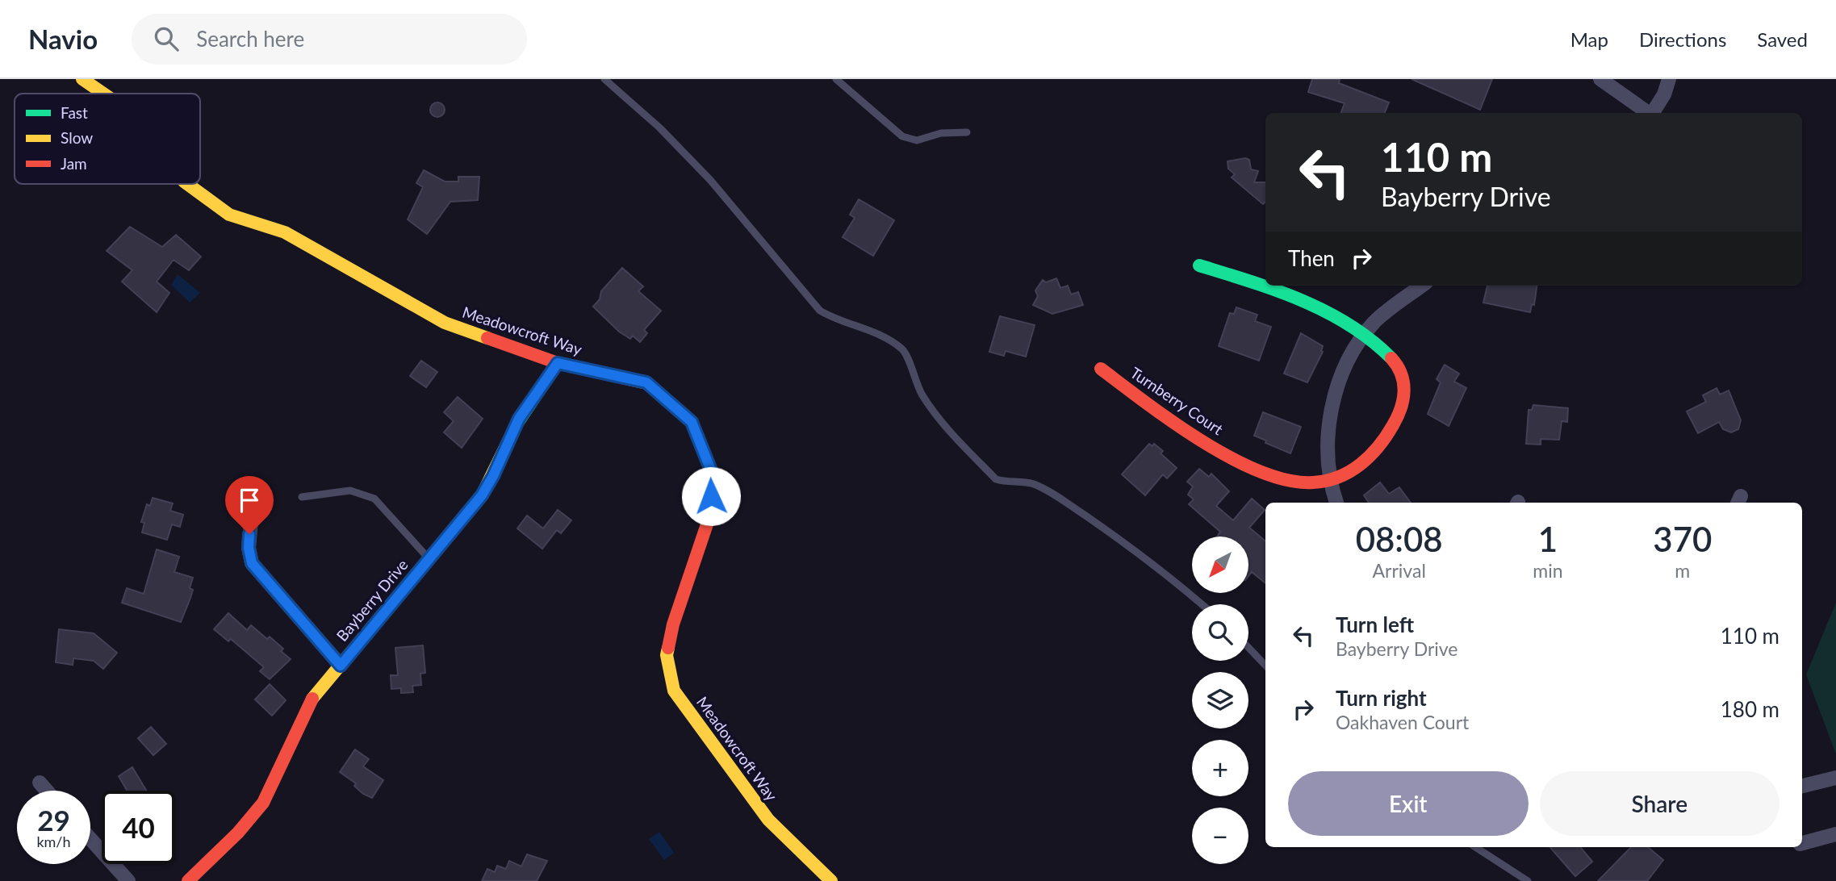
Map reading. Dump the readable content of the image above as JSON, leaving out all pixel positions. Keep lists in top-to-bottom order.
{
  "streets": {
    "street": ["Meadowcroft Way", "Turnberry Court", "Bayberry Drive"]
  },
  "crossings": [
    ["Meadowcroft Way", "Bayberry Drive"]
  ],
  "legend": ["Fast", "Slow", "Jam"],
  "north": "bottom left",
  "page": {
    "header": "Navio",
    "search": "Search here",
    "nav": ["Map", "Directions", "Saved"],
    "turn": ["110 m", "Bayberry Drive"],
    "then": "Then",
    "eta": [
      "08:08",
      "Arrival",
      "1",
      "min",
      "370",
      "m"
    ],
    "map_buttons": ["+", "−"],
    "list": [
      {
        "name": "Turn left",
        "note": "Bayberry Drive",
        "value": "110 m"
      },
      {
        "name": "Turn right",
        "note": "Oakhaven Court",
        "value": "180 m"
      }
    ],
    "buttons": ["Exit", "Share"],
    "speed": "29 km/h",
    "limit": "40"
  }
}
